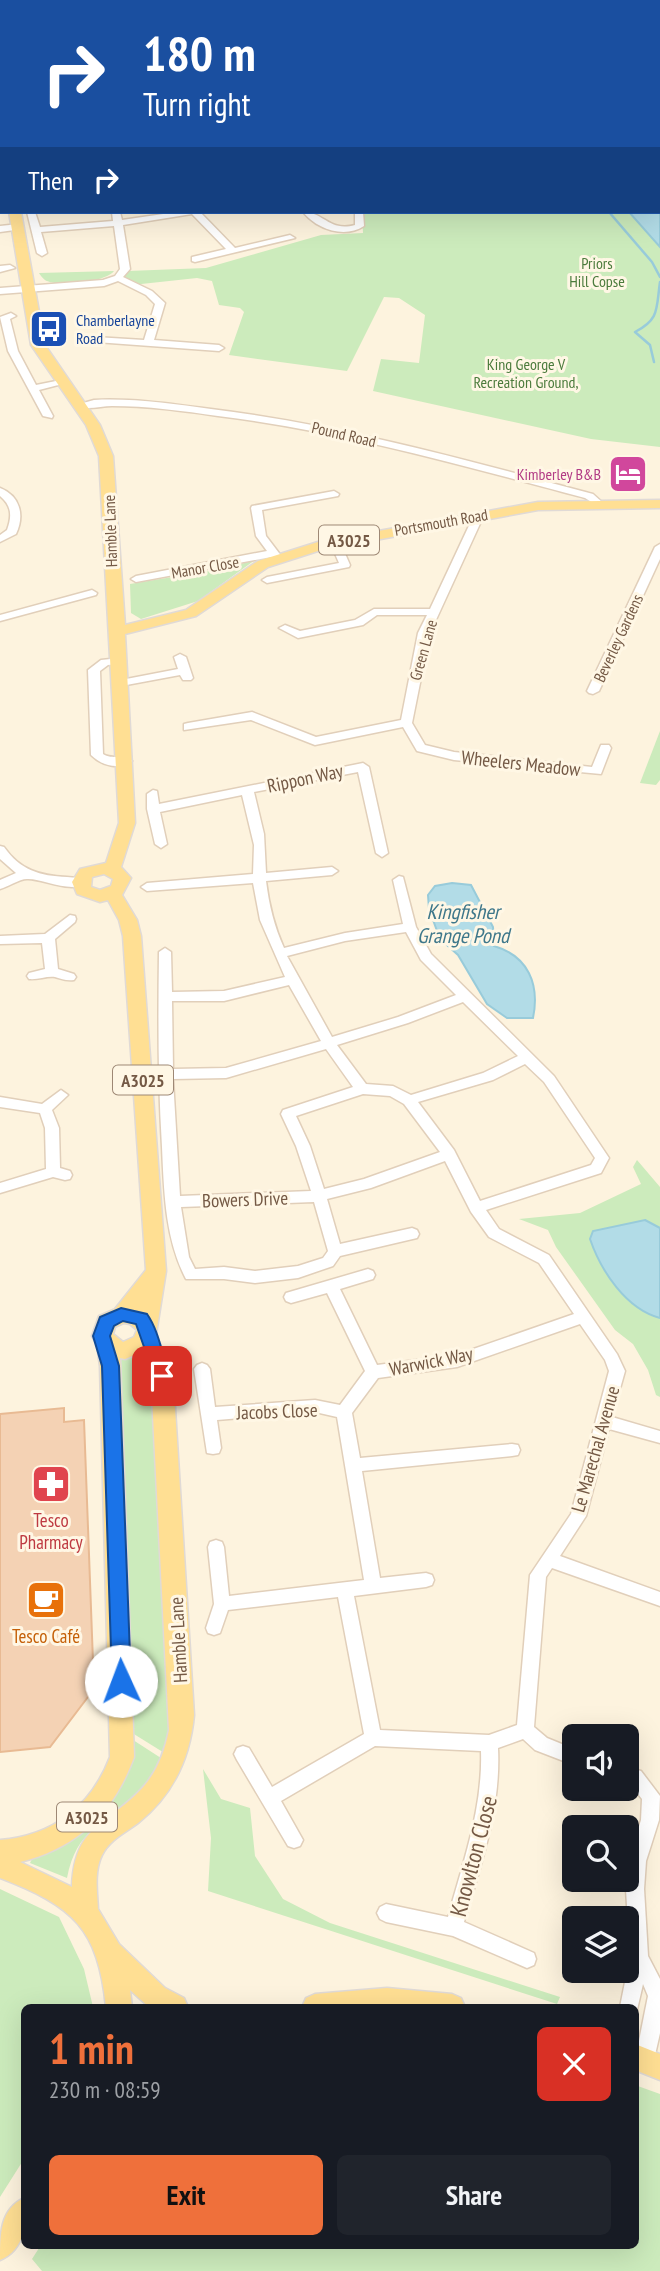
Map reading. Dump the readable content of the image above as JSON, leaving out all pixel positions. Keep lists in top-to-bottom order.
{
  "streets": {
    "main road": ["Portsmouth Road", "Hamble Lane", "A3025"],
    "street": [
      "Pound Road",
      "Manor Close",
      "Beverley Gardens",
      "Green Lane",
      "Wheelers Meadow",
      "Rippon Way",
      "Bowers Drive",
      "Warwick Way",
      "Jacobs Close",
      "Le Marechal Avenue",
      "Knowlton Close"
    ]
  },
  "crossings": [
    ["Pound Road", "Portsmouth Road"],
    ["Pound Road", "Hamble Lane"],
    ["Portsmouth Road", "Hamble Lane"],
    ["Portsmouth Road", "Manor Close"],
    ["Portsmouth Road", "Green Lane"],
    ["Hamble Lane", "A3025"],
    ["Green Lane", "Wheelers Meadow"],
    ["Bowers Drive", "Le Marechal Avenue"],
    ["Warwick Way", "Jacobs Close"],
    ["Warwick Way", "Le Marechal Avenue"]
  ],
  "water": ["Kingfisher Grange Pond"],
  "parks": ["Priors Hill Copse", "King George V Recreation Ground,"],
  "places": {
    "bus stop": ["Chamberlayne Road"],
    "hotel": ["Kimberley B&B"],
    "pharmacy": ["Tesco Pharmacy"],
    "cafe": ["Tesco Café"]
  },
  "page": {
    "turn": ["180 m", "Turn right"],
    "then": "Then",
    "heading": ["1 min", "230 m · 08:59"],
    "buttons": ["Exit", "Share"]
  }
}
